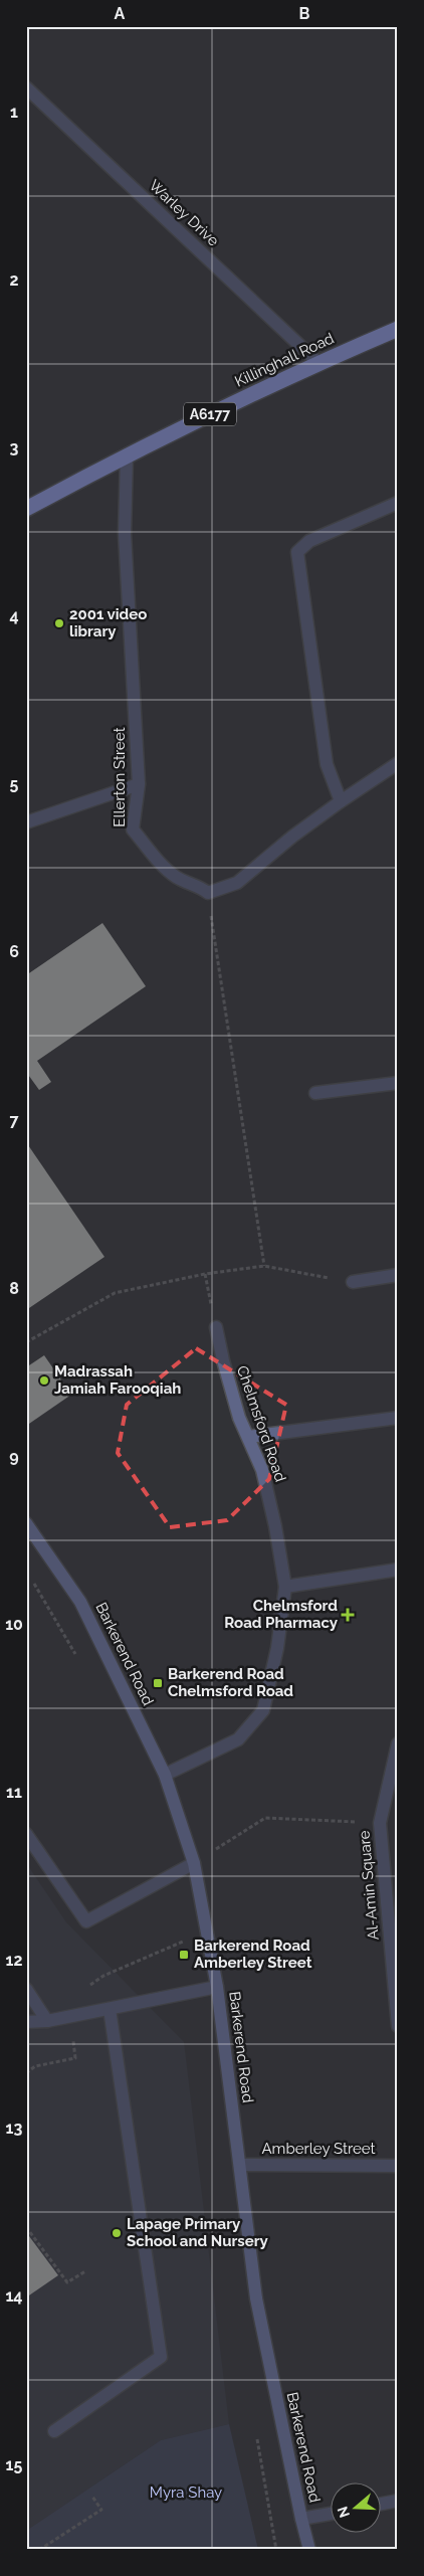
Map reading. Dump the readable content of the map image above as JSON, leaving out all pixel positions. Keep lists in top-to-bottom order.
{
  "streets": {
    "highway": ["Killinghall Road", "A6177"],
    "main road": ["Barkerend Road"],
    "street": [
      "Warley Drive",
      "Ellerton Street",
      "Chelmsford Road",
      "Al-Amin Square",
      "Amberley Street"
    ]
  },
  "crossings": [
    ["Warley Drive", "Killinghall Road"],
    ["Killinghall Road", "Ellerton Street"],
    ["Chelmsford Road", "Barkerend Road"],
    ["Barkerend Road", "Amberley Street"]
  ],
  "parks": ["Myra Shay"],
  "places": {
    "other": ["2001 video library", "Madrassah Jamiah Farooqiah", "Lapage Primary School and Nursery"],
    "health": ["Chelmsford Road Pharmacy"],
    "transit": ["Barkerend Road Chelmsford Road", "Barkerend Road Amberley Street"]
  },
  "north": "left",
  "grid": {
    "columns": ["A", "B"],
    "rows": [
      "1",
      "2",
      "3",
      "4",
      "5",
      "6",
      "7",
      "8",
      "9",
      "10",
      "11",
      "12",
      "13",
      "14",
      "15"
    ]
  }
}
